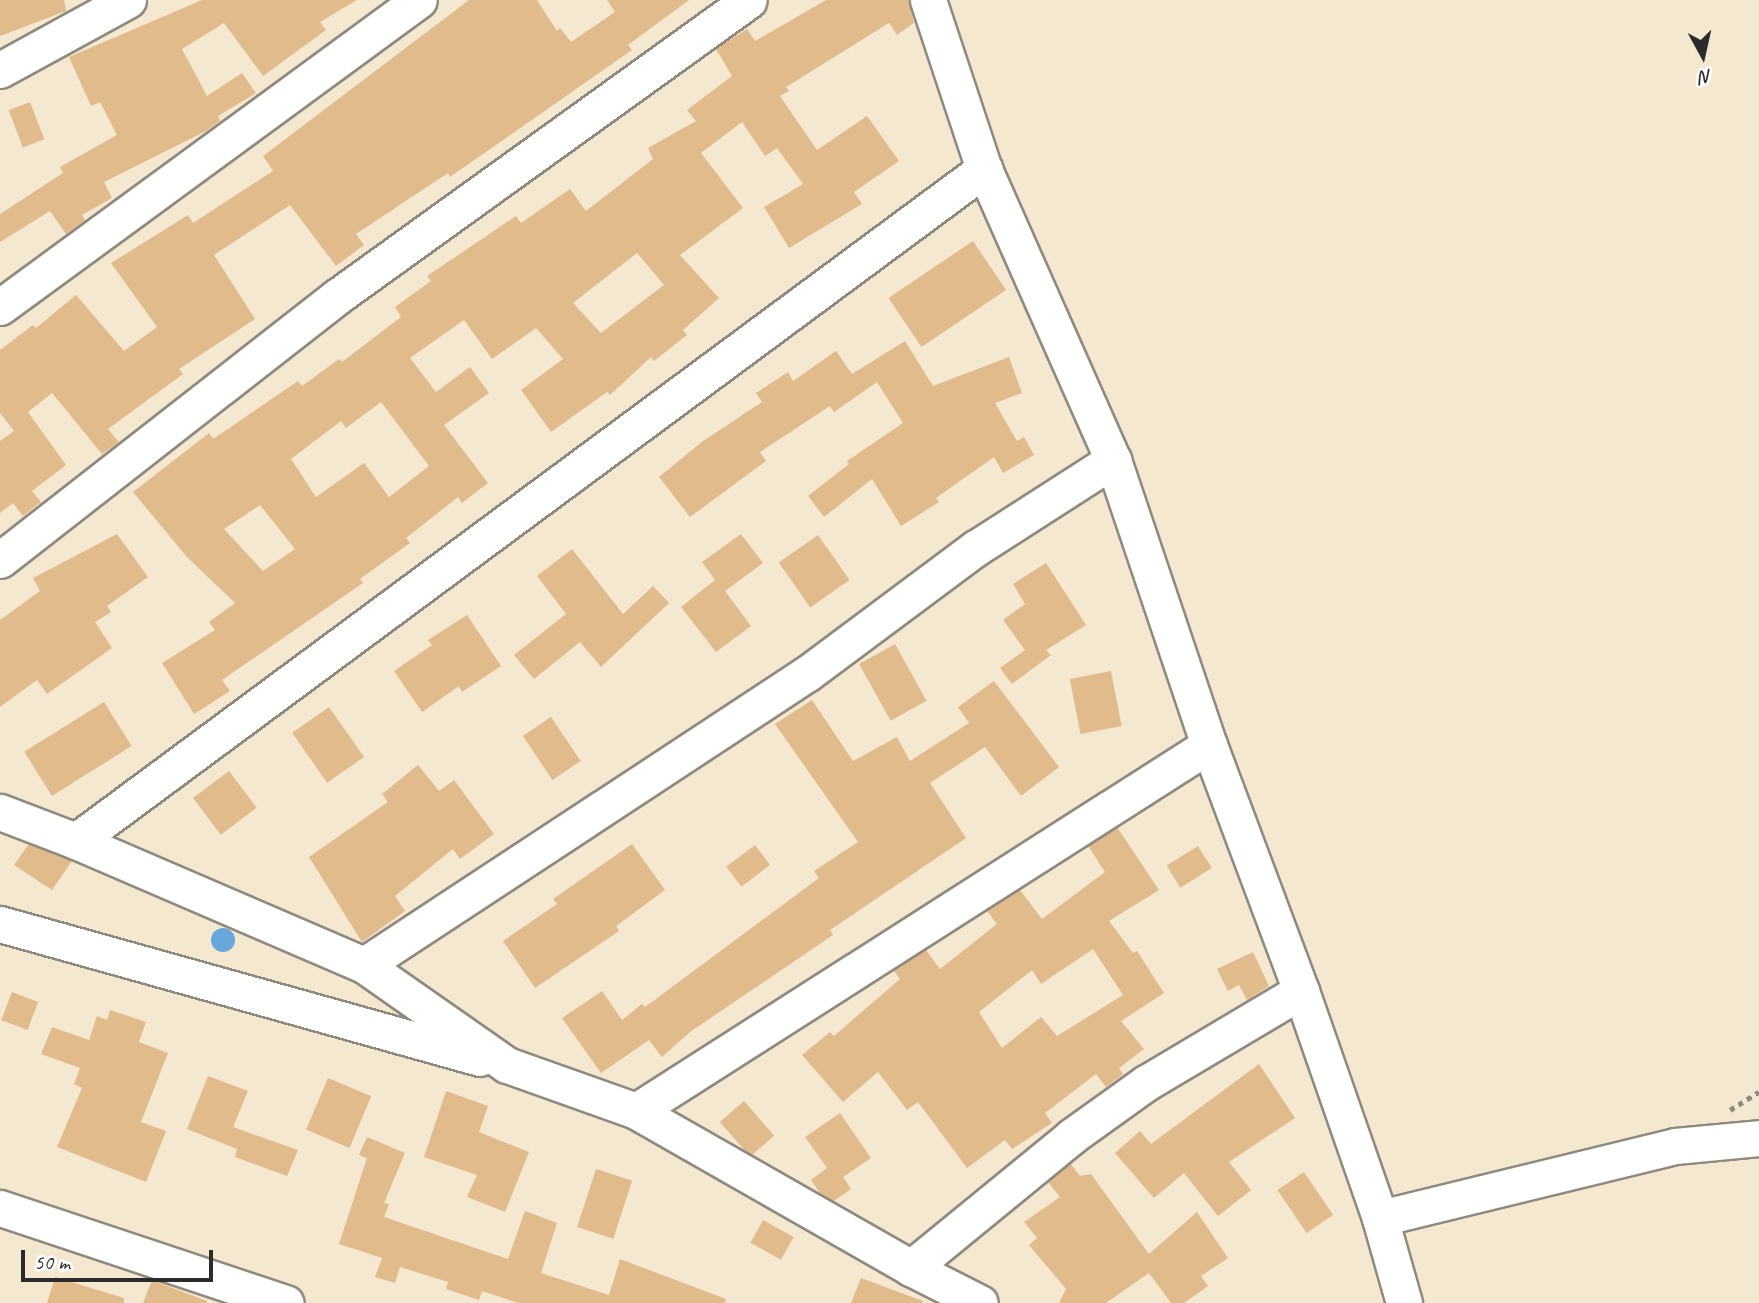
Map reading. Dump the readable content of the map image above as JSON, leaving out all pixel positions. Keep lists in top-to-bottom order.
{
  "scale_bar": "50 m",
  "north": "bottom"
}
